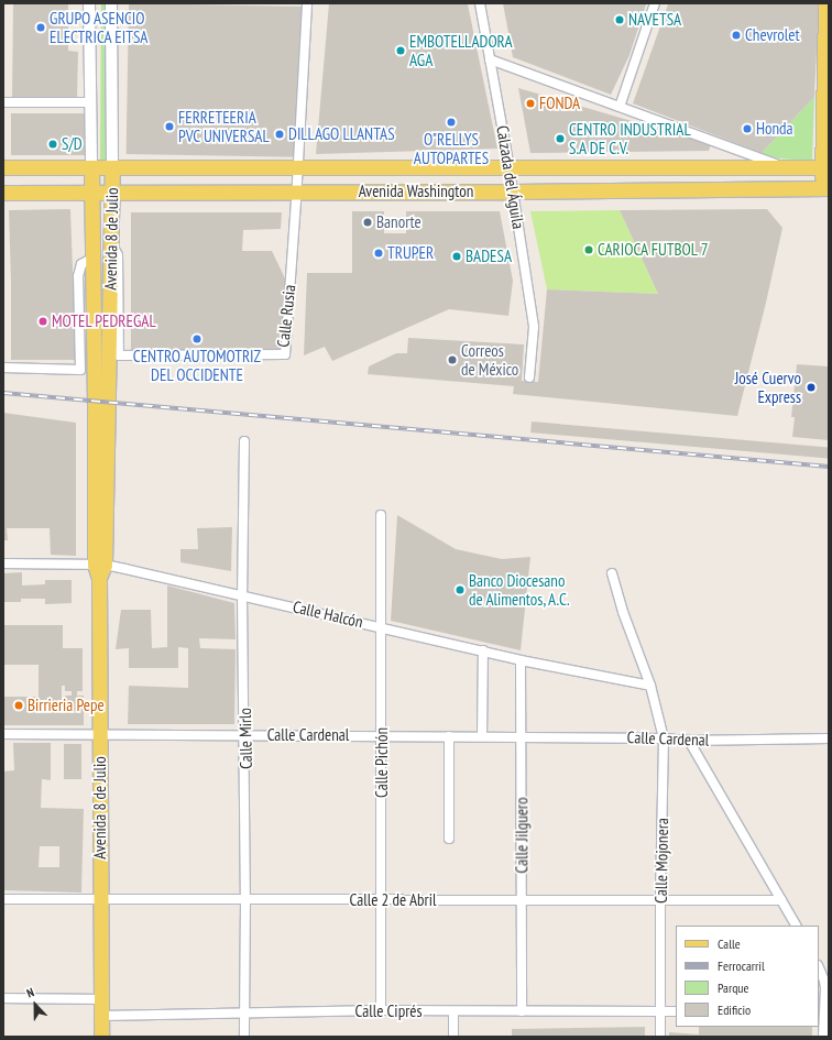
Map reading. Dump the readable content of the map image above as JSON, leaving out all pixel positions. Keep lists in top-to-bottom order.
{
  "streets": {
    "main road": ["Avenida Washington", "Avenida 8 de Julio"],
    "street": [
      "Calzada del Águila",
      "Calle Rusia",
      "Calle Halcón",
      "Calle Cardenal",
      "Calle Mirlo",
      "Calle Pichón",
      "Calle Jilguero",
      "Calle Mojonera",
      "Calle 2 de Abril",
      "Calle Ciprés"
    ]
  },
  "crossings": [
    ["Calzada del Águila", "Avenida Washington"],
    ["Avenida Washington", "Avenida 8 de Julio"],
    ["Avenida Washington", "Calle Rusia"],
    ["Avenida 8 de Julio", "Calle Rusia"],
    ["Avenida 8 de Julio", "Calle Halcón"],
    ["Avenida 8 de Julio", "Calle Cardenal"],
    ["Avenida 8 de Julio", "Calle 2 de Abril"],
    ["Avenida 8 de Julio", "Calle Ciprés"],
    ["Calle Halcón", "Calle Mirlo"],
    ["Calle Halcón", "Calle Pichón"],
    ["Calle Halcón", "Calle Jilguero"],
    ["Calle Halcón", "Calle Mojonera"],
    ["Calle Cardenal", "Calle Mirlo"],
    ["Calle Cardenal", "Calle Pichón"],
    ["Calle Cardenal", "Calle Jilguero"],
    ["Calle Cardenal", "Calle Mojonera"],
    ["Calle Mirlo", "Calle 2 de Abril"],
    ["Calle Mirlo", "Calle Ciprés"],
    ["Calle Pichón", "Calle 2 de Abril"],
    ["Calle Pichón", "Calle Ciprés"],
    ["Calle Jilguero", "Calle 2 de Abril"],
    ["Calle Jilguero", "Calle Ciprés"],
    ["Calle Mojonera", "Calle 2 de Abril"],
    ["Calle Mojonera", "Calle Ciprés"]
  ],
  "places": [
    "NAVETSA",
    "GRUPO ASENCIO ELECTRICA EITSA",
    "Chevrolet",
    "EMBOTELLADORA AGA",
    "FONDA",
    "O\"RELLYS AUTOPARTES",
    "FERRETEERIA PVC UNIVERSAL",
    "Honda",
    "DILLAGO LLANTAS",
    "CENTRO INDUSTRIAL S.A DE C.V.",
    "S/D",
    "Banorte",
    "CARIOCA FUTBOL 7",
    "TRUPER",
    "BADESA",
    "MOTEL PEDREGAL",
    "CENTRO AUTOMOTRIZ DEL OCCIDENTE",
    "Correos de México",
    "José Cuervo Express",
    "Banco Diocesano de Alimentos, A.C.",
    "Birrieria Pepe"
  ],
  "legend": [
    "Calle",
    "Ferrocarril",
    "Parque",
    "Edificio"
  ],
  "north": "top"
}
